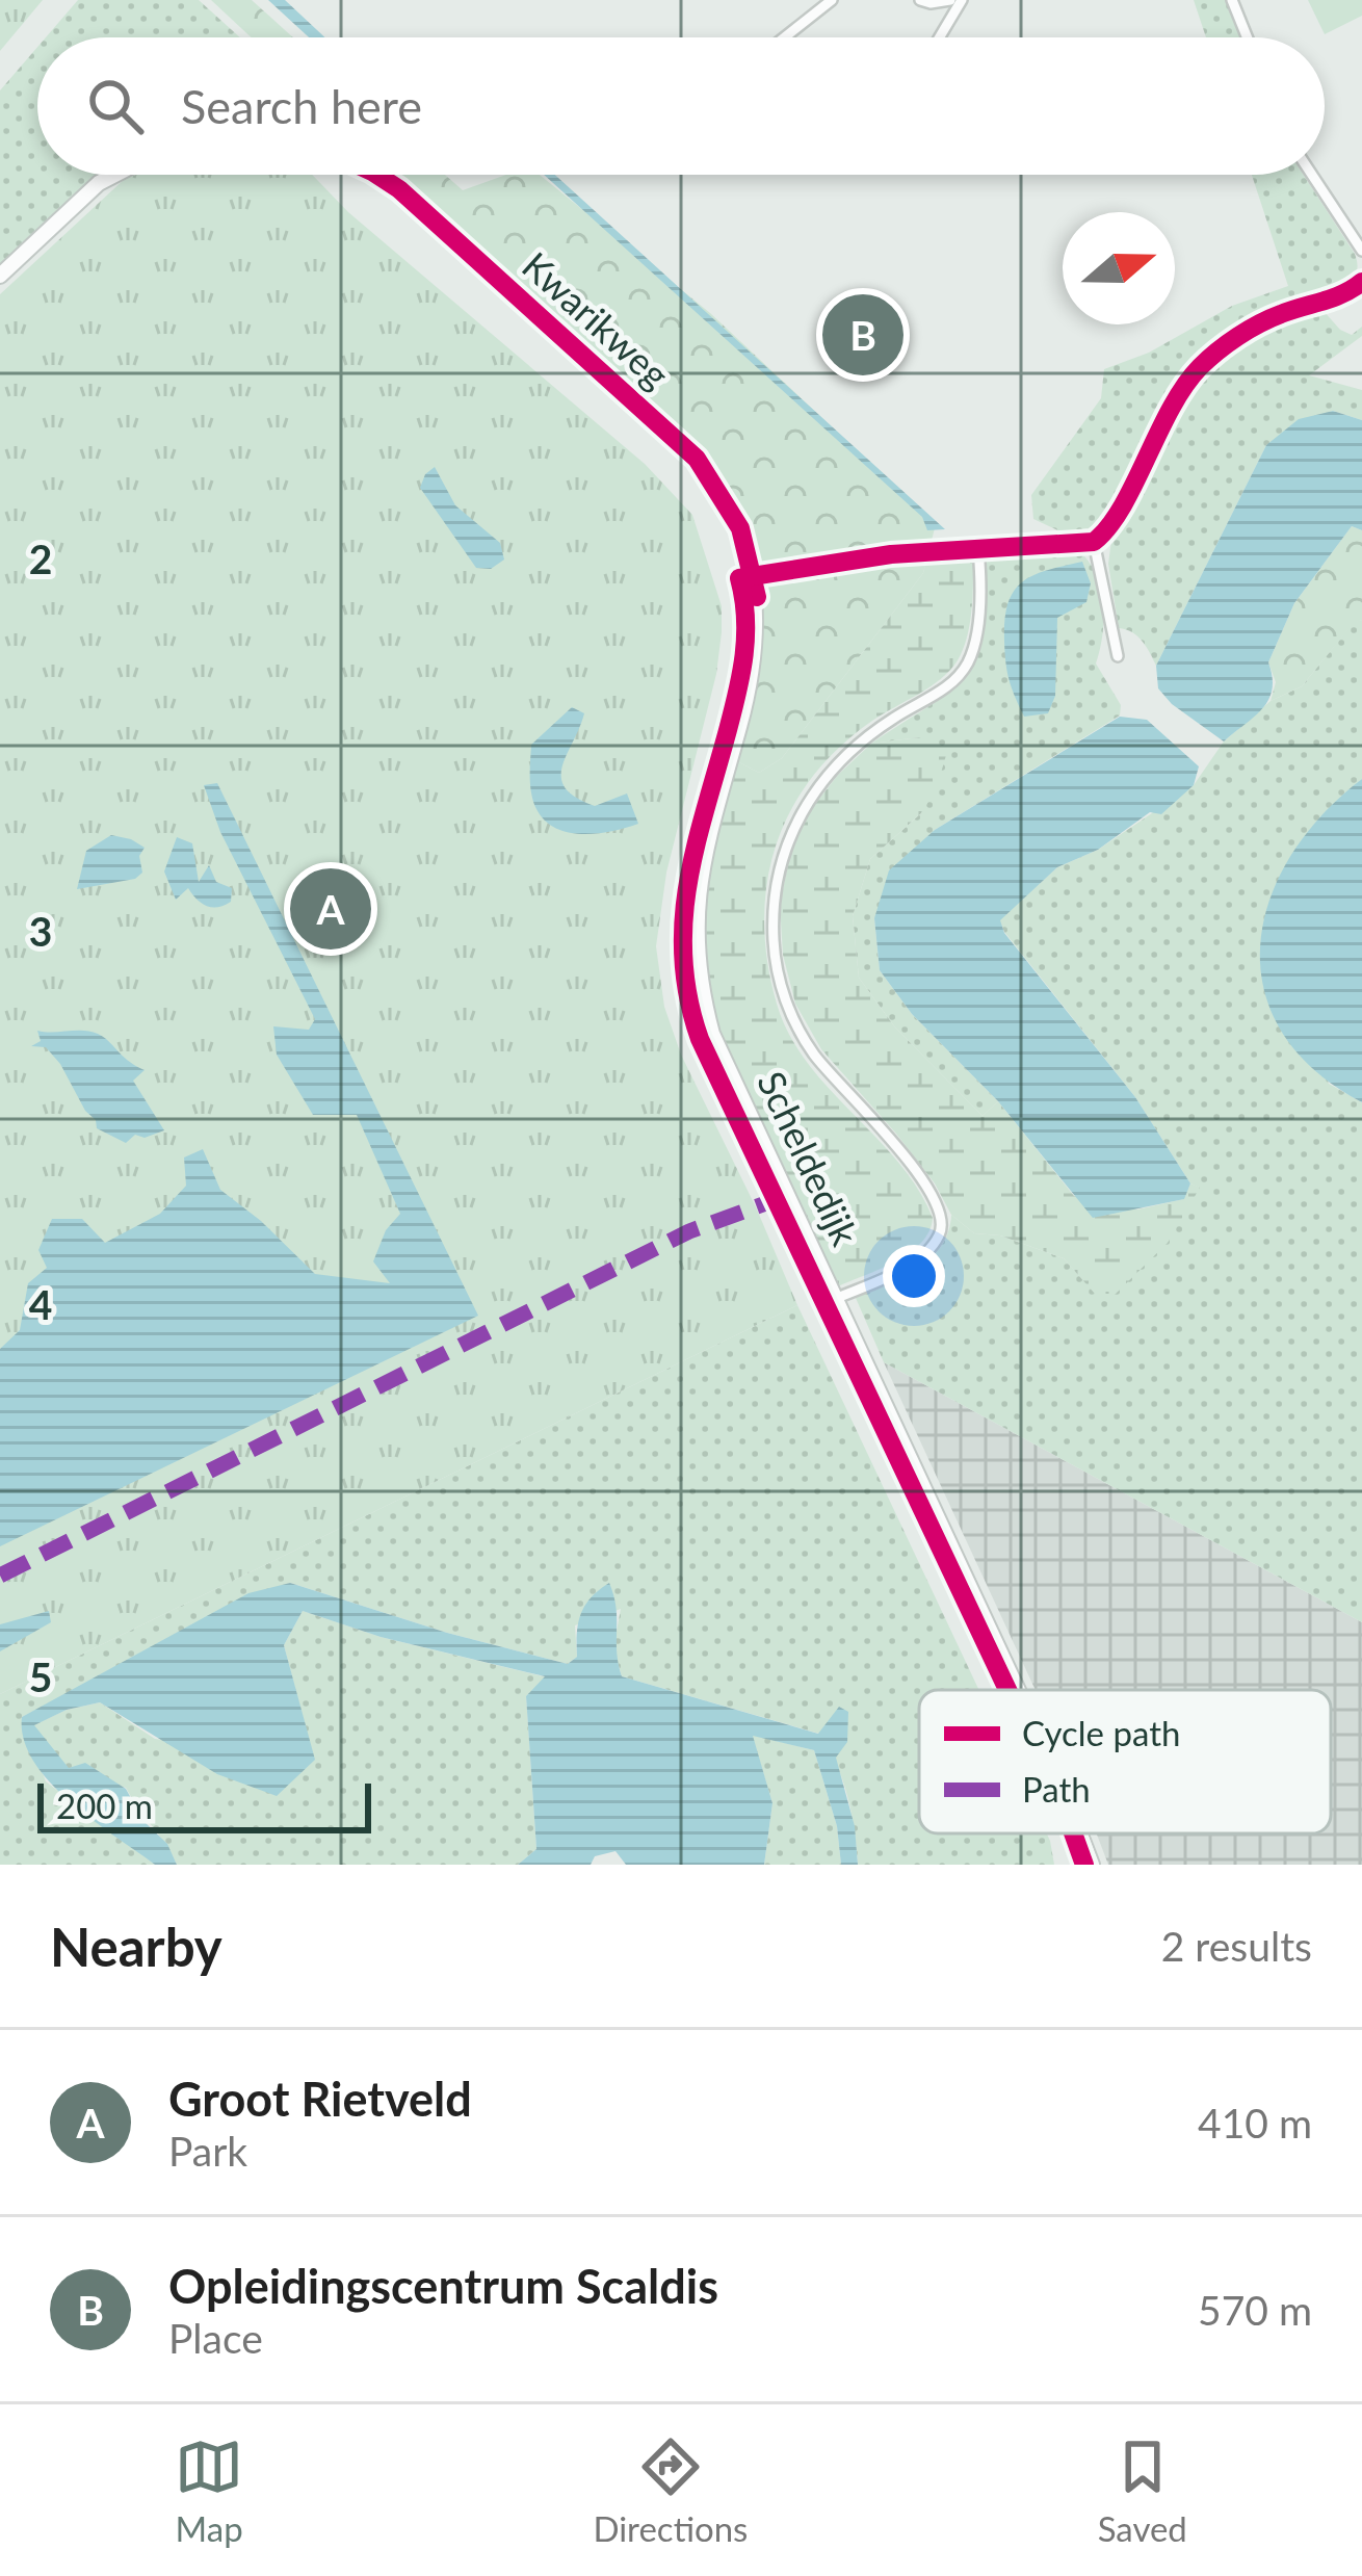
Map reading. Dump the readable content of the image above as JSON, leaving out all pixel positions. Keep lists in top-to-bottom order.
{
  "streets": {
    "street": ["Kwarikweg", "Scheldedijk"]
  },
  "crossings": [
    ["Kwarikweg", "Scheldedijk"]
  ],
  "legend": ["Cycle path", "Path"],
  "scale_bar": "200 m",
  "north": "right",
  "page": {
    "search": "Search here",
    "pins": ["B", "A"],
    "scale": "200 m",
    "heading": ["Nearby", "2 results"],
    "list": [
      {
        "mark": "A",
        "name": "Groot Rietveld",
        "note": "Park",
        "value": "410 m"
      },
      {
        "mark": "B",
        "name": "Opleidingscentrum Scaldis",
        "note": "Place",
        "value": "570 m"
      }
    ],
    "nav": ["Map", "Directions", "Saved"]
  },
  "grid": {
    "rows": [
      "2",
      "3",
      "4",
      "5"
    ]
  }
}
